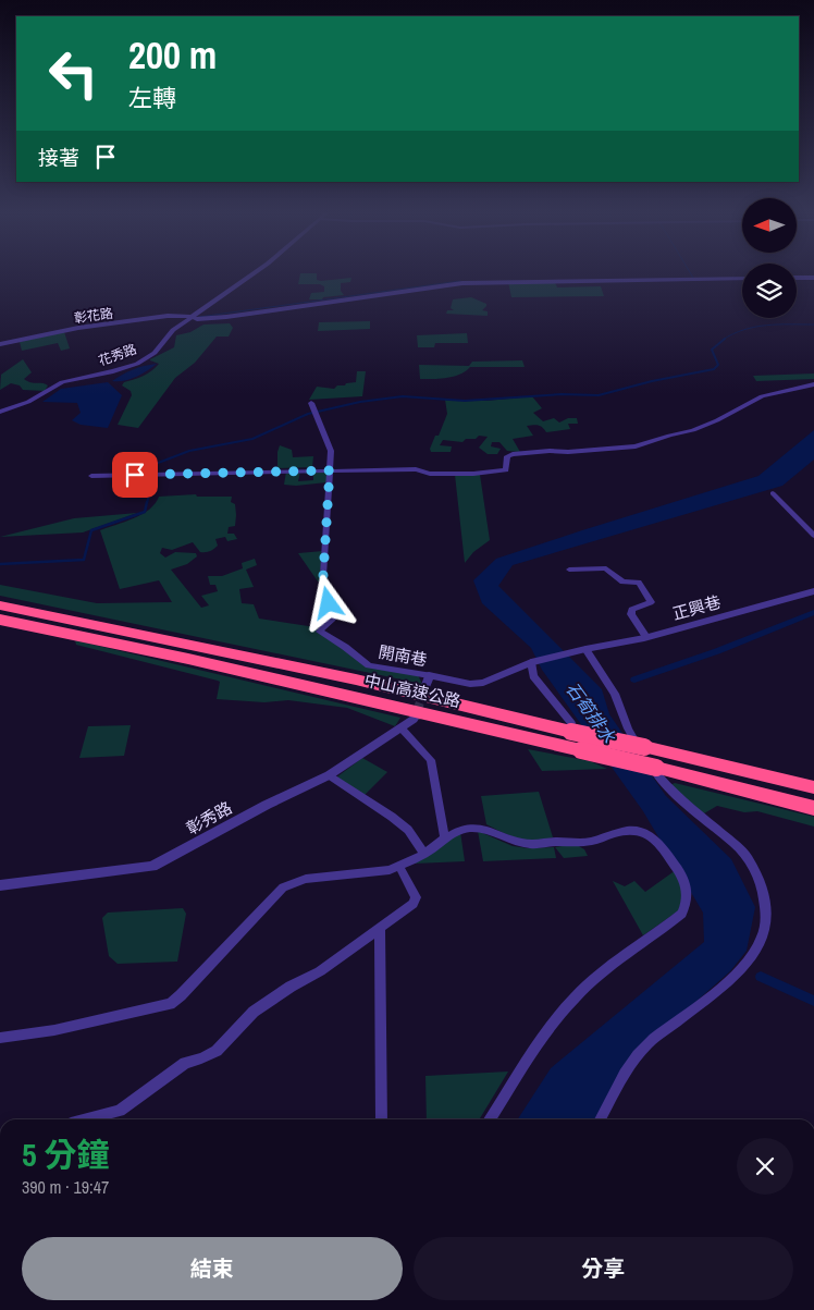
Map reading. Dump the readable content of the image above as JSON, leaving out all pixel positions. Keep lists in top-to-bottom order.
{
  "streets": {
    "highway": ["中山高速公路"],
    "street": [
      "彰花路",
      "花秀路",
      "正興巷",
      "開南巷",
      "彰秀路"
    ]
  },
  "crossings": [
    ["彰花路", "花秀路"],
    ["正興巷", "開南巷"]
  ],
  "water": ["石筍排水"],
  "north": "left",
  "page": {
    "turn": ["200 m", "左轉"],
    "then": "接著",
    "heading": ["5 分鐘", "390 m · 19:47"],
    "buttons": ["結束", "分享"]
  }
}
